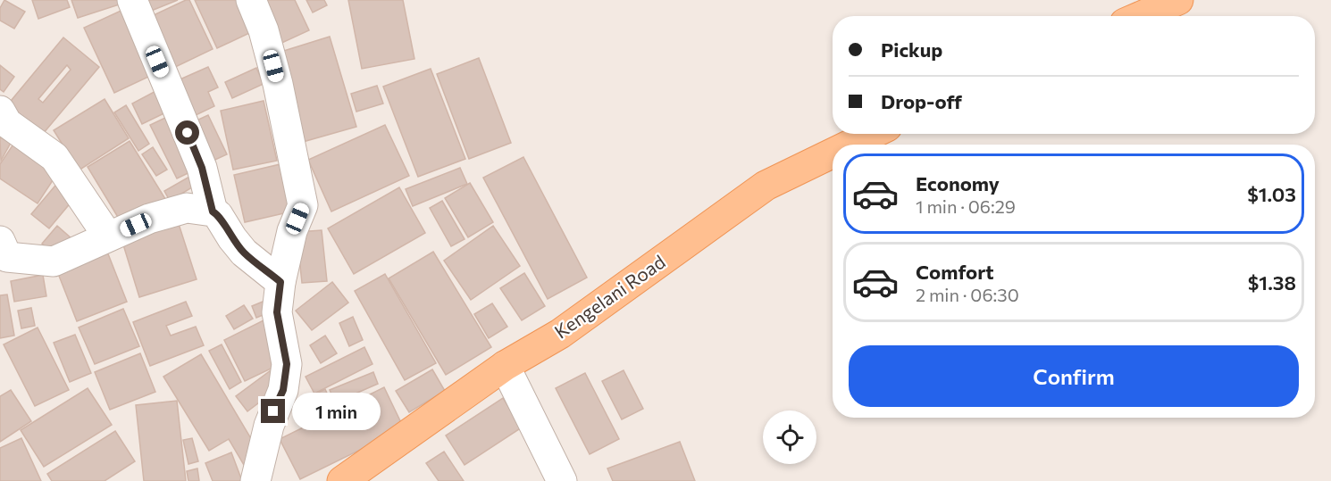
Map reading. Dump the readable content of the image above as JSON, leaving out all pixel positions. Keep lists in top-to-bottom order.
{
  "streets": {
    "main road": ["Kengelani Road"]
  },
  "page": {
    "banner": ["Pickup", "Drop-off"],
    "list": [
      {
        "name": "Economy",
        "note": "1 min · 06:29",
        "value": "$1.03"
      },
      {
        "name": "Comfort",
        "note": "2 min · 06:30",
        "value": "$1.38"
      }
    ],
    "buttons": "Confirm",
    "bubble": "1 min"
  }
}
